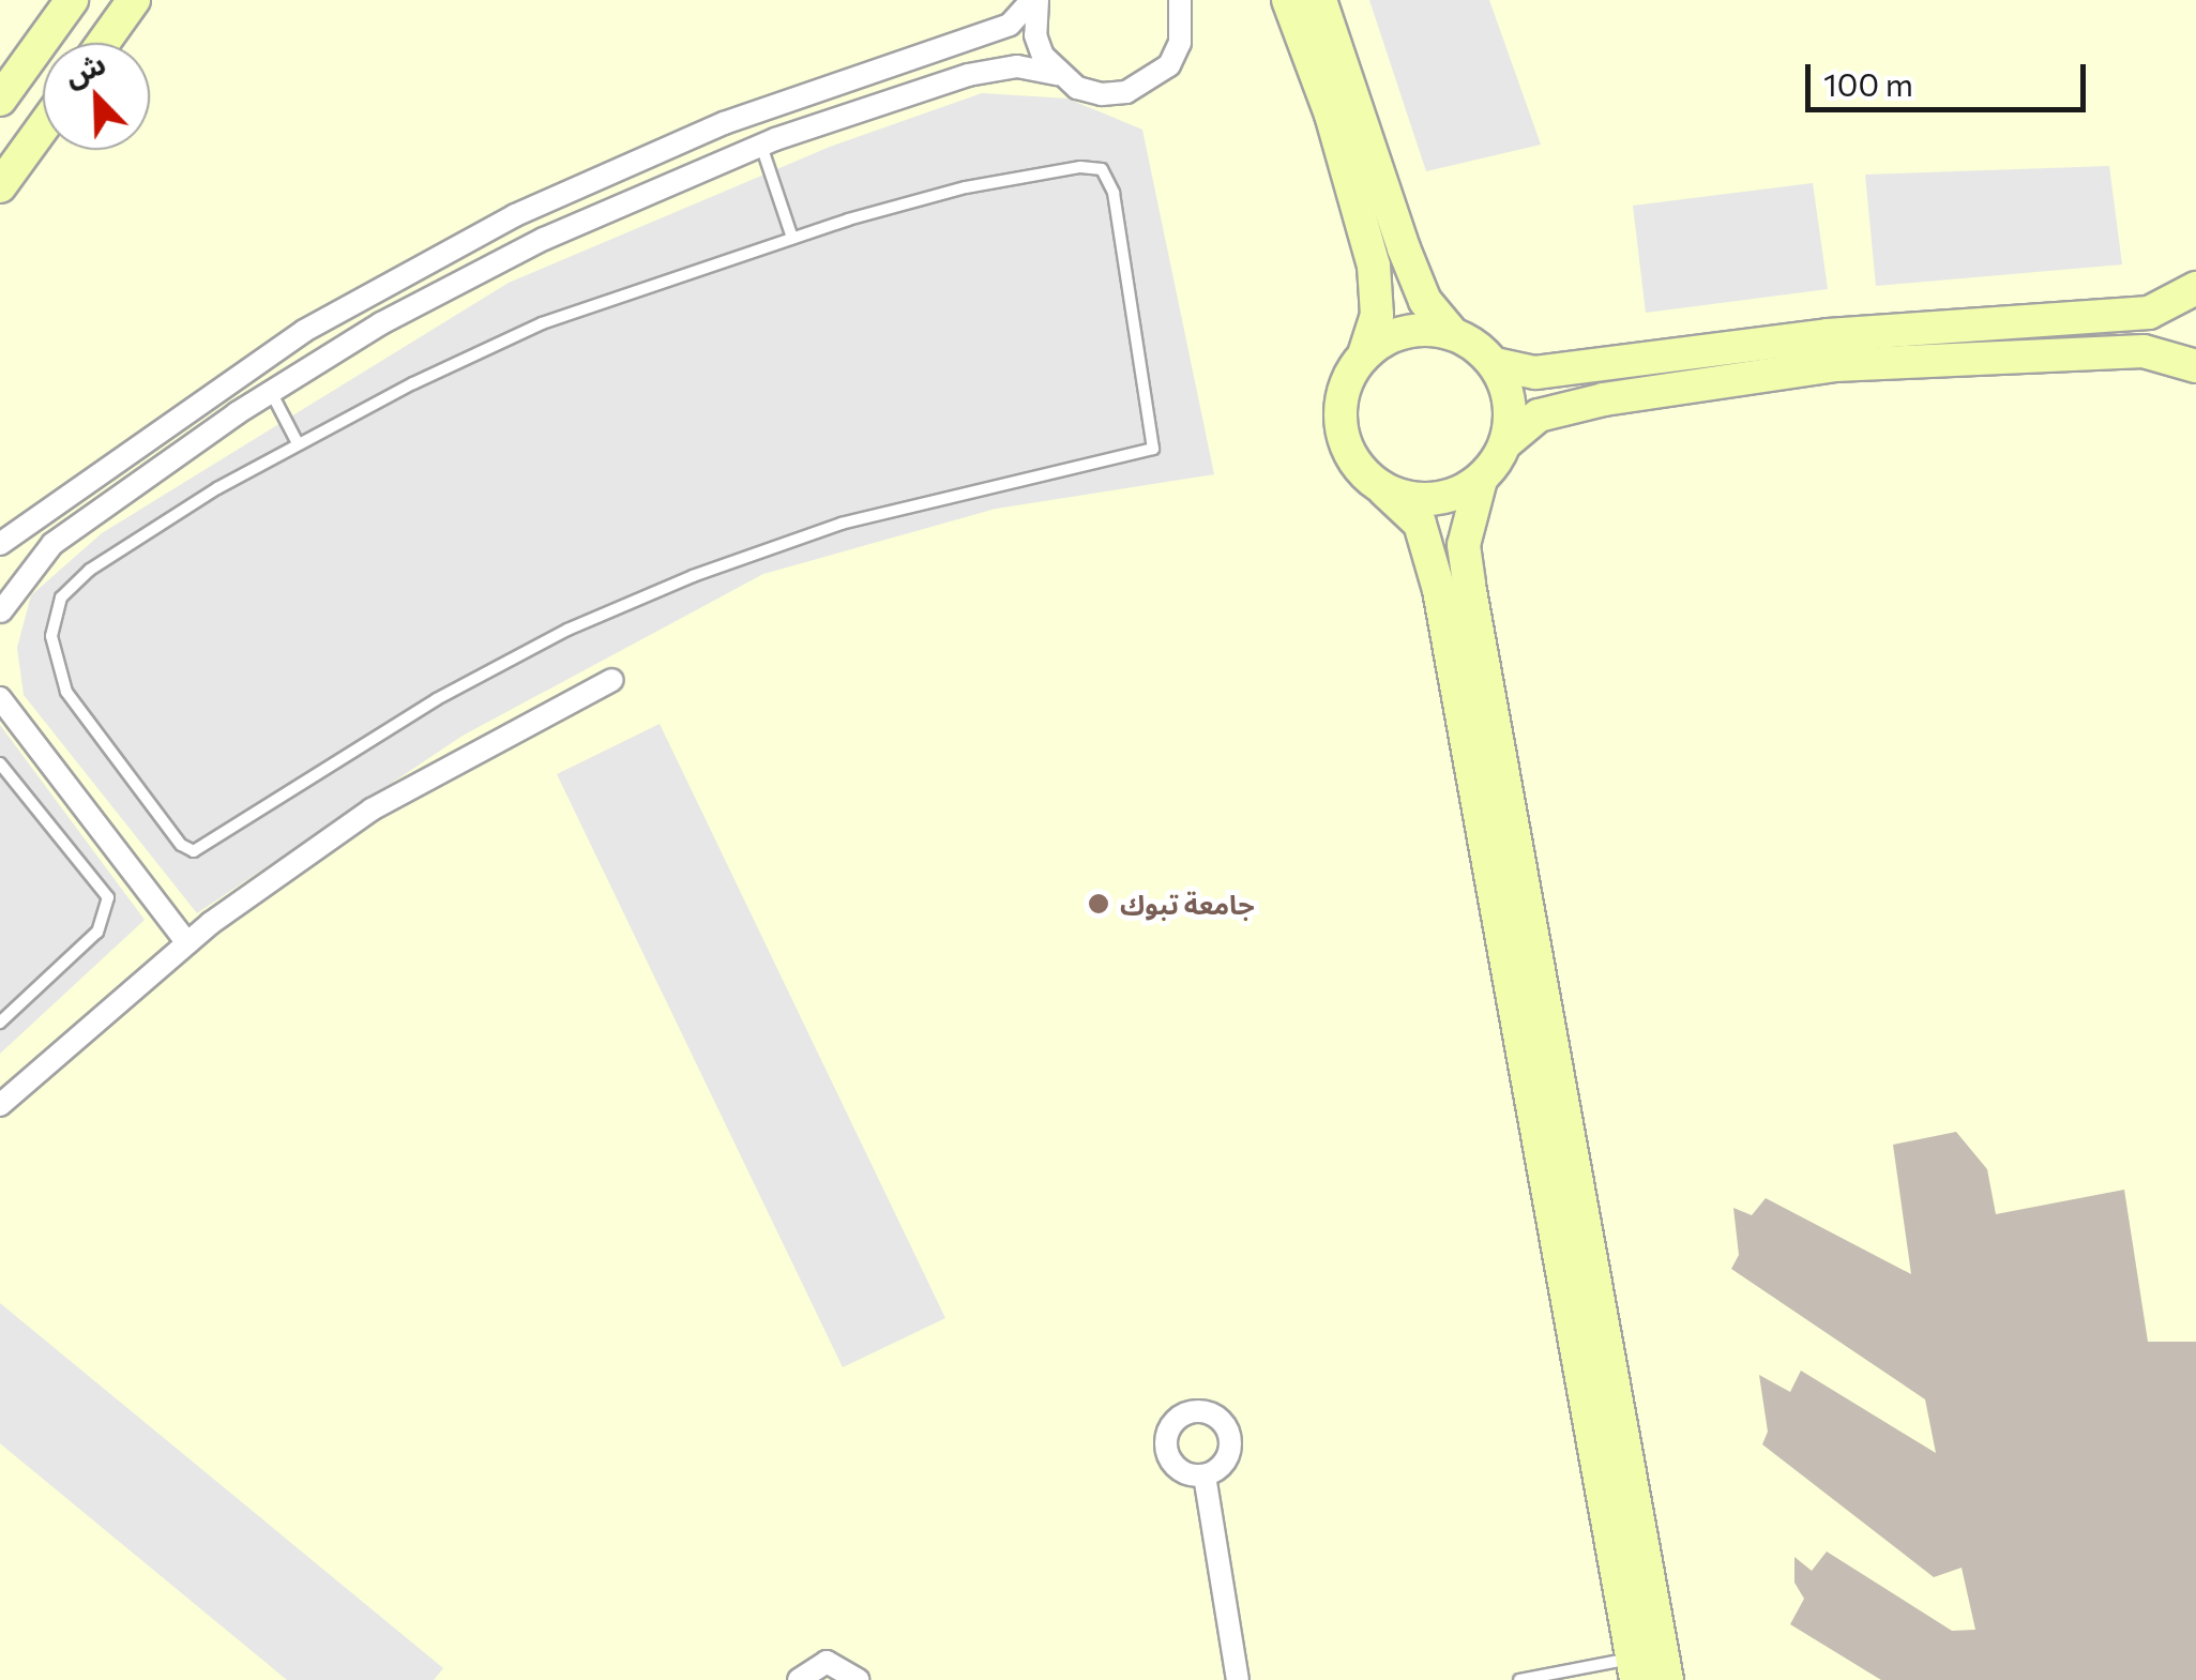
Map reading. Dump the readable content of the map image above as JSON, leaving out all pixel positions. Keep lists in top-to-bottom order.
{
  "places": ["جامعة تبوك"],
  "scale_bar": "100 m",
  "north": "top left"
}
